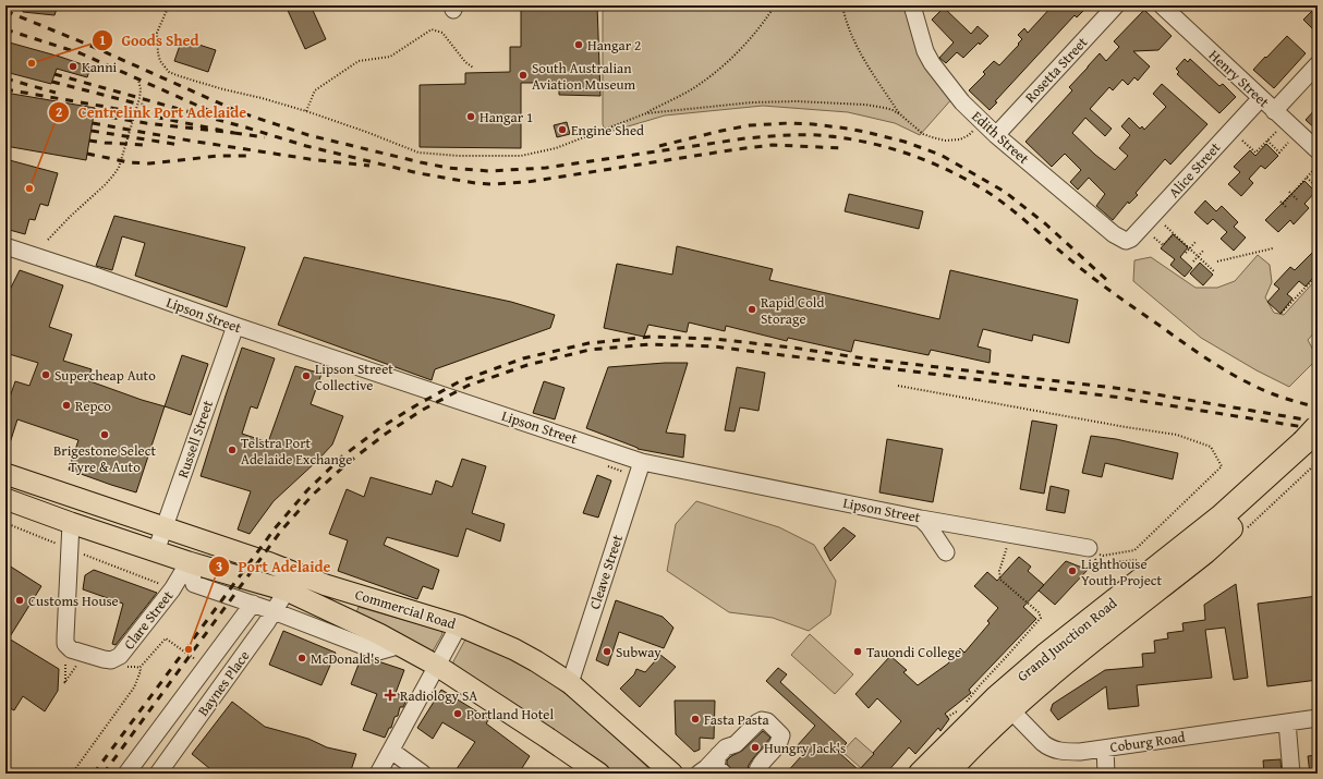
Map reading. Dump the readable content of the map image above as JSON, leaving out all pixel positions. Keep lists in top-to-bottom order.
{
  "streets": {
    "highway": ["Grand Junction Road"],
    "main road": ["Commercial Road"],
    "street": [
      "Rosetta Street",
      "Henry Street",
      "Edith Street",
      "Alice Street",
      "Lipson Street",
      "Russell Street",
      "Cleave Street",
      "Clare Street",
      "Baynes Place",
      "Coburg Road"
    ]
  },
  "crossings": [
    ["Rosetta Street", "Edith Street"],
    ["Henry Street", "Alice Street"],
    ["Edith Street", "Alice Street"],
    ["Lipson Street", "Russell Street"],
    ["Lipson Street", "Cleave Street"],
    ["Russell Street", "Commercial Road"],
    ["Cleave Street", "Commercial Road"],
    ["Commercial Road", "Clare Street"],
    ["Commercial Road", "Baynes Place"],
    ["Grand Junction Road", "Coburg Road"]
  ],
  "places": {
    "other": [
      "Hangar 2",
      "Goods Shed",
      "Kanni",
      "South Australian Aviation Museum",
      "Hangar 1",
      "Engine Shed",
      "Centrelink Port Adelaide",
      "Rapid Cold Storage",
      "Supercheap Auto",
      "Lipson Street Collective",
      "Repco",
      "Brigestone Select Tyre & Auto",
      "Telstra Port Adelaide Exchange",
      "Lighthouse Youth Project",
      "Customs House",
      "Port Adelaide",
      "Subway",
      "Tauondi College",
      "McDonald's",
      "Portland Hotel",
      "Fasta Pasta",
      "Hungry Jack's"
    ],
    "health": ["Radiology SA"]
  }
}
